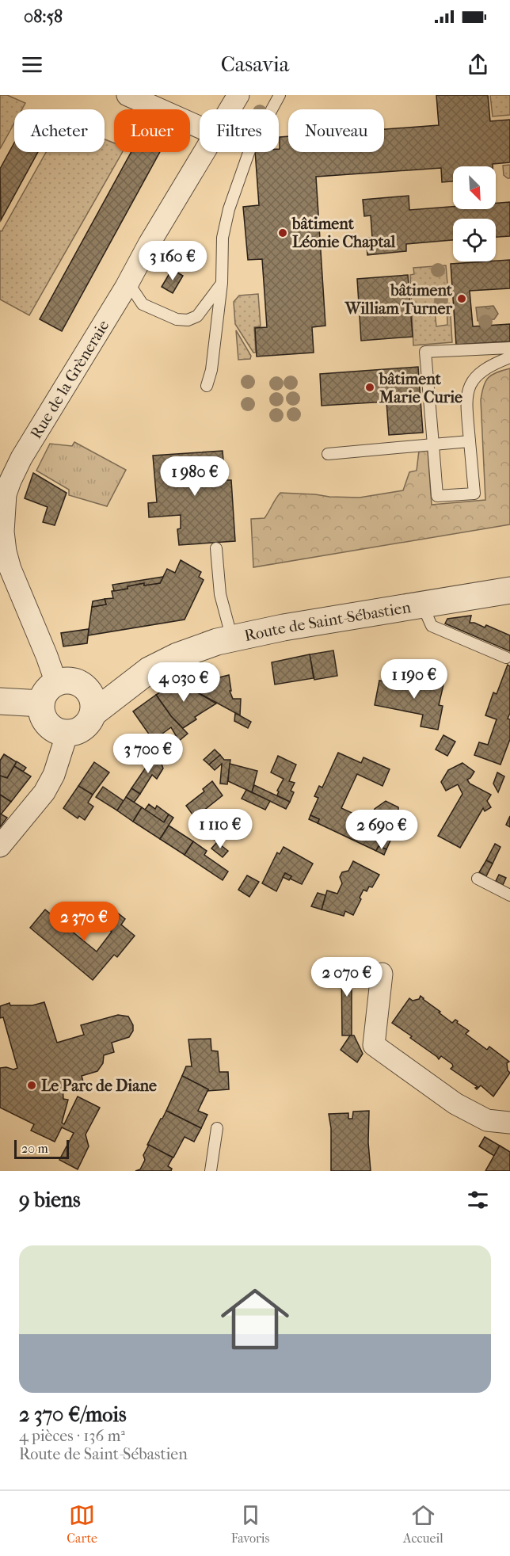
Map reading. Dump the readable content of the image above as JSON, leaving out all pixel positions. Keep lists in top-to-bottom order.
{
  "streets": {
    "street": ["Rue de la Grèneraie", "Route de Saint-Sébastien"]
  },
  "crossings": [
    ["Rue de la Grèneraie", "Route de Saint-Sébastien"]
  ],
  "places": [
    "bâtiment Léonie Chaptal",
    "bâtiment William Turner",
    "bâtiment Marie Curie",
    "Le Parc de Diane"
  ],
  "scale_bar": "20 m",
  "north": "bottom right",
  "page": {
    "status": "08:58",
    "header": "Casavia",
    "chip": [
      "Acheter",
      "Louer",
      "Filtres",
      "Nouveau"
    ],
    "price": [
      "3 160 €",
      "1 980 €",
      "1 190 €",
      "4 030 €",
      "3 700 €",
      "1 110 €",
      "2 690 €",
      "2 370 €",
      "2 070 €"
    ],
    "scale": "20 m",
    "heading": "9 biens",
    "list": [
      {
        "name": "2 370 €/mois",
        "note": "4 pièces · 136 m² · Route de Saint-Sébastien"
      }
    ],
    "tabs": ["Carte", "Favoris", "Accueil"]
  }
}
